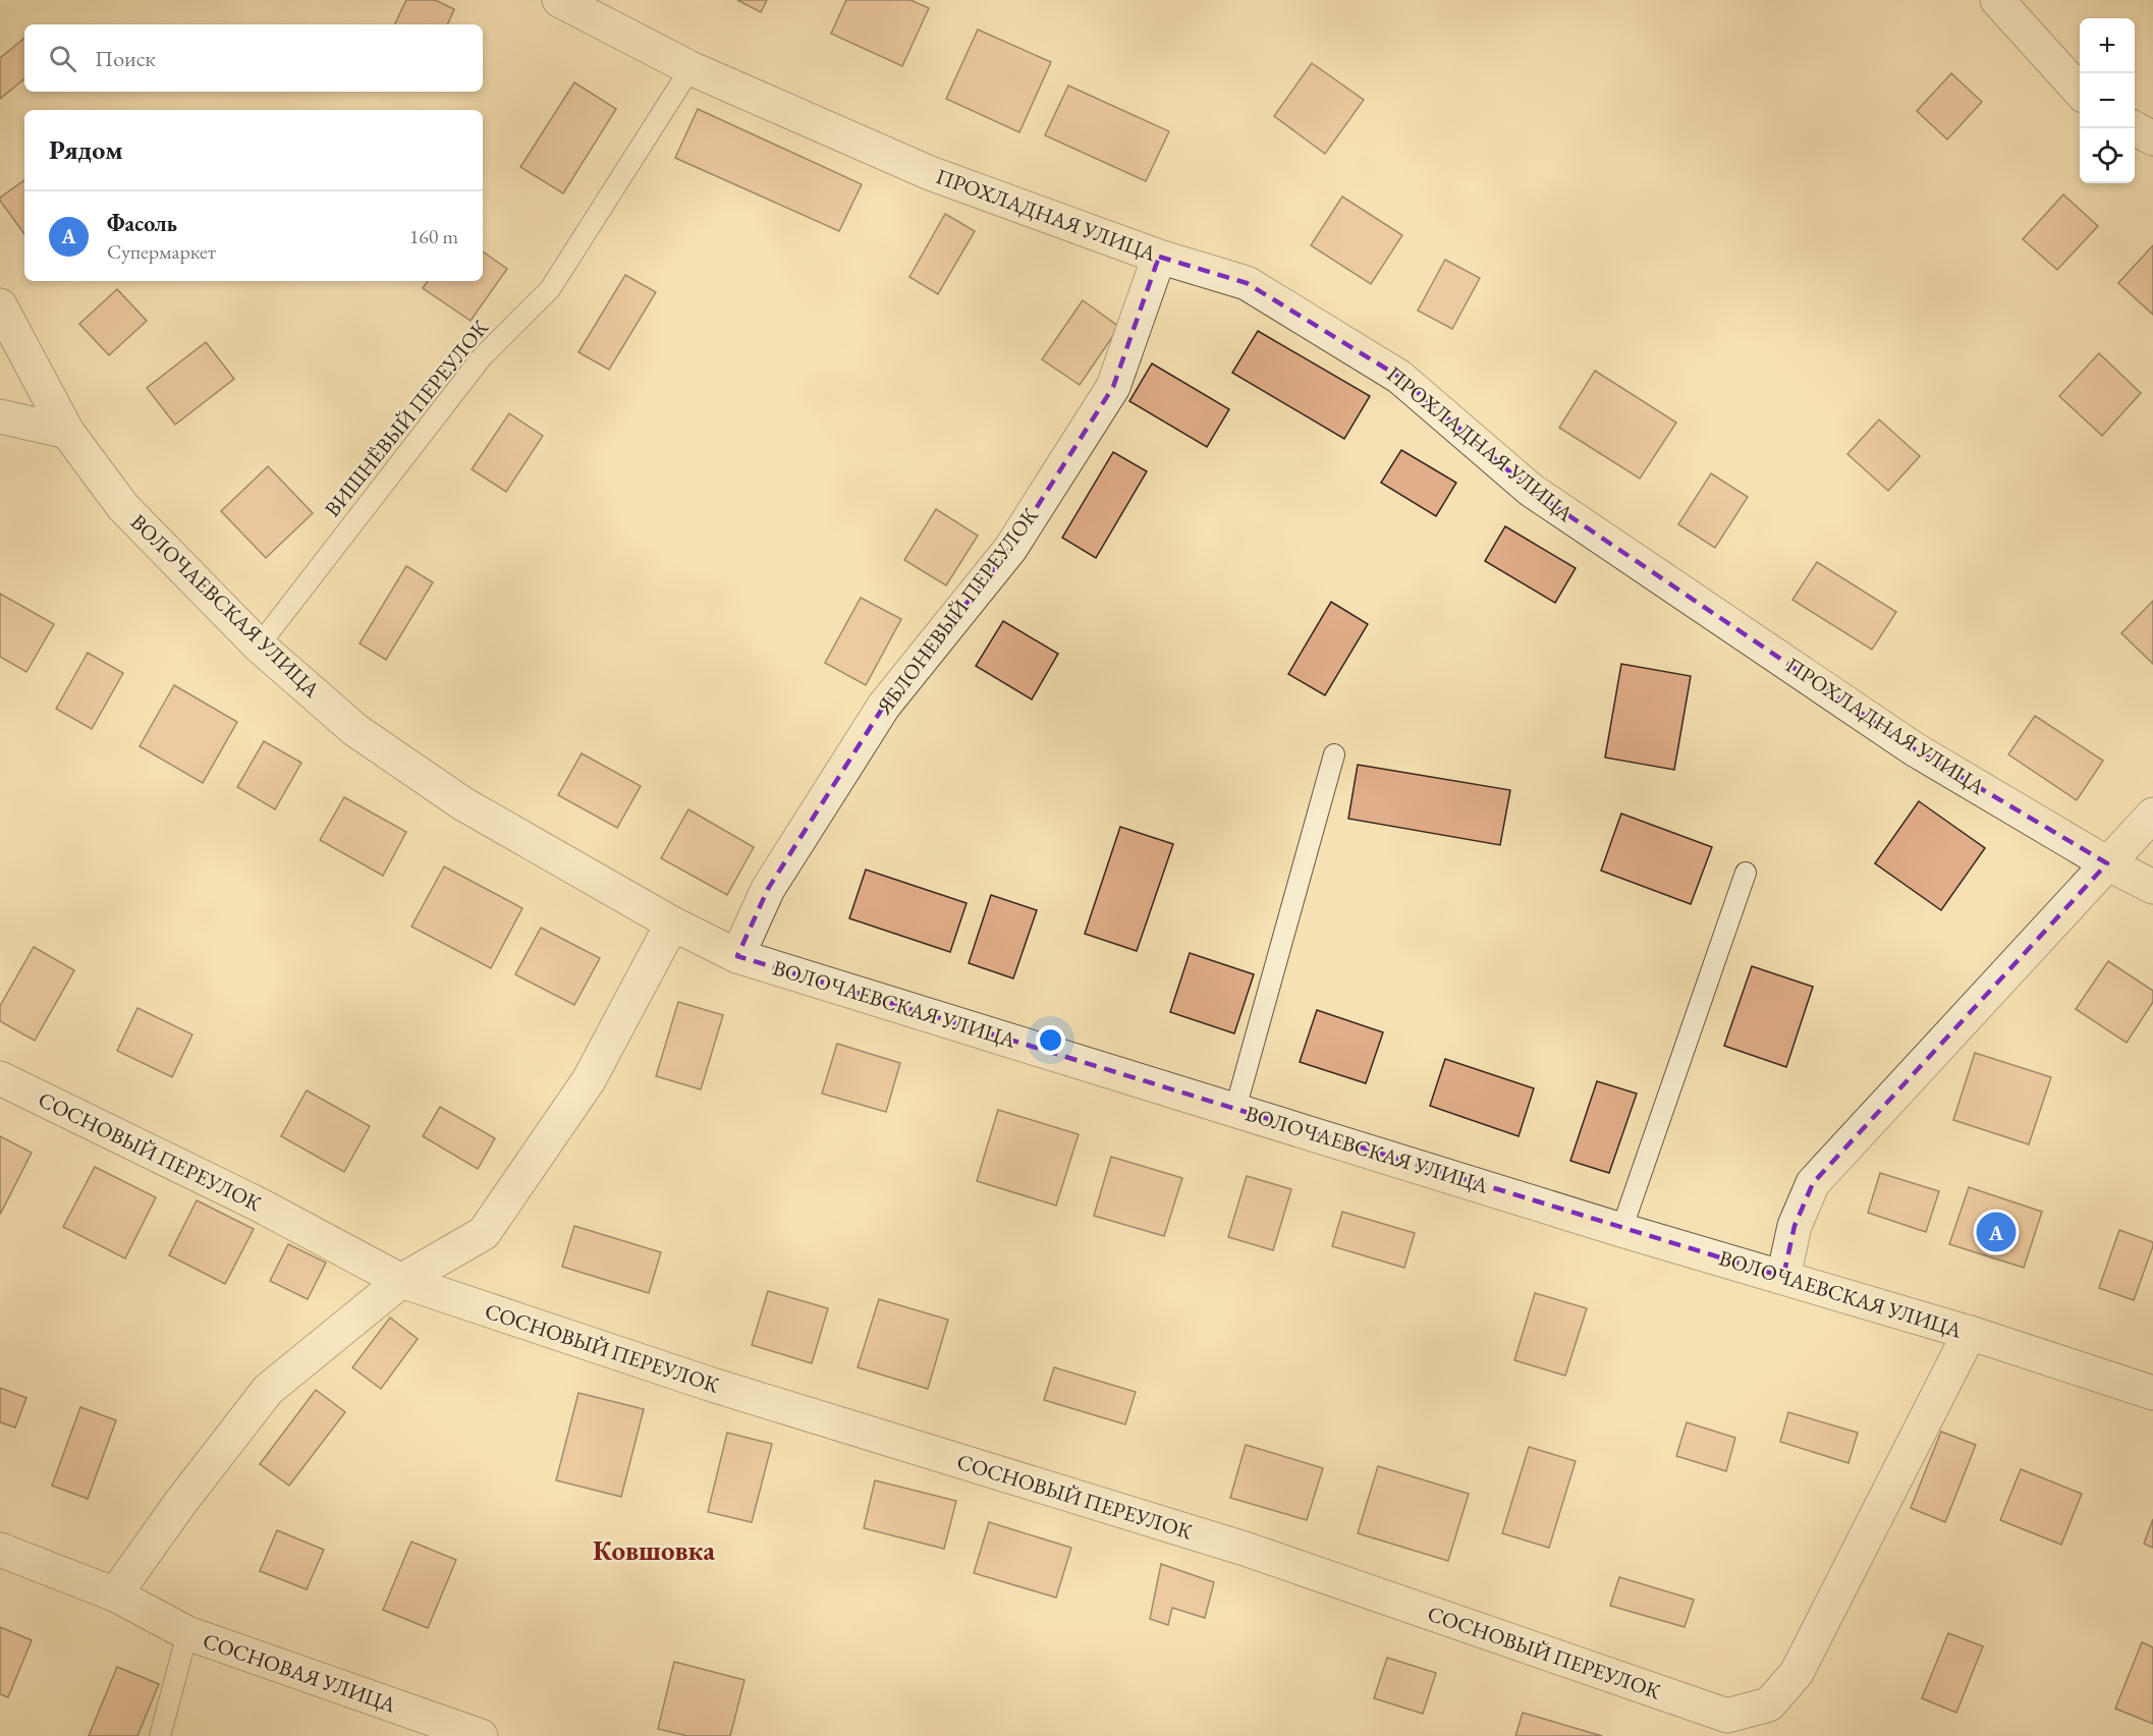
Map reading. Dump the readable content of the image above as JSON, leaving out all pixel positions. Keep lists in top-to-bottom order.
{
  "streets": {
    "street": [
      "ПРОХЛАДНАЯ УЛИЦА",
      "ВОЛОЧАЕВСКАЯ УЛИЦА",
      "ЯБЛОНЕВЫЙ ПЕРЕУЛОК",
      "СОСНОВЫЙ ПЕРЕУЛОК",
      "СОСНОВАЯ УЛИЦА"
    ],
    "lane": ["ВИШНЁВЫЙ ПЕРЕУЛОК"]
  },
  "crossings": [
    ["ПРОХЛАДНАЯ УЛИЦА", "ВИШНЁВЫЙ ПЕРЕУЛОК"],
    ["ПРОХЛАДНАЯ УЛИЦА", "ЯБЛОНЕВЫЙ ПЕРЕУЛОК"],
    ["ВИШНЁВЫЙ ПЕРЕУЛОК", "ВОЛОЧАЕВСКАЯ УЛИЦА"],
    ["ВОЛОЧАЕВСКАЯ УЛИЦА", "ЯБЛОНЕВЫЙ ПЕРЕУЛОК"],
    ["ВОЛОЧАЕВСКАЯ УЛИЦА", "СОСНОВЫЙ ПЕРЕУЛОК"]
  ],
  "districts": ["Ковшовка"],
  "page": {
    "map_buttons": ["+", "−"],
    "search": "Поиск",
    "heading": "Рядом",
    "list": [
      {
        "mark": "A",
        "name": "Фасоль",
        "note": "Супермаркет",
        "value": "160 m"
      }
    ],
    "pins": "A"
  }
}
